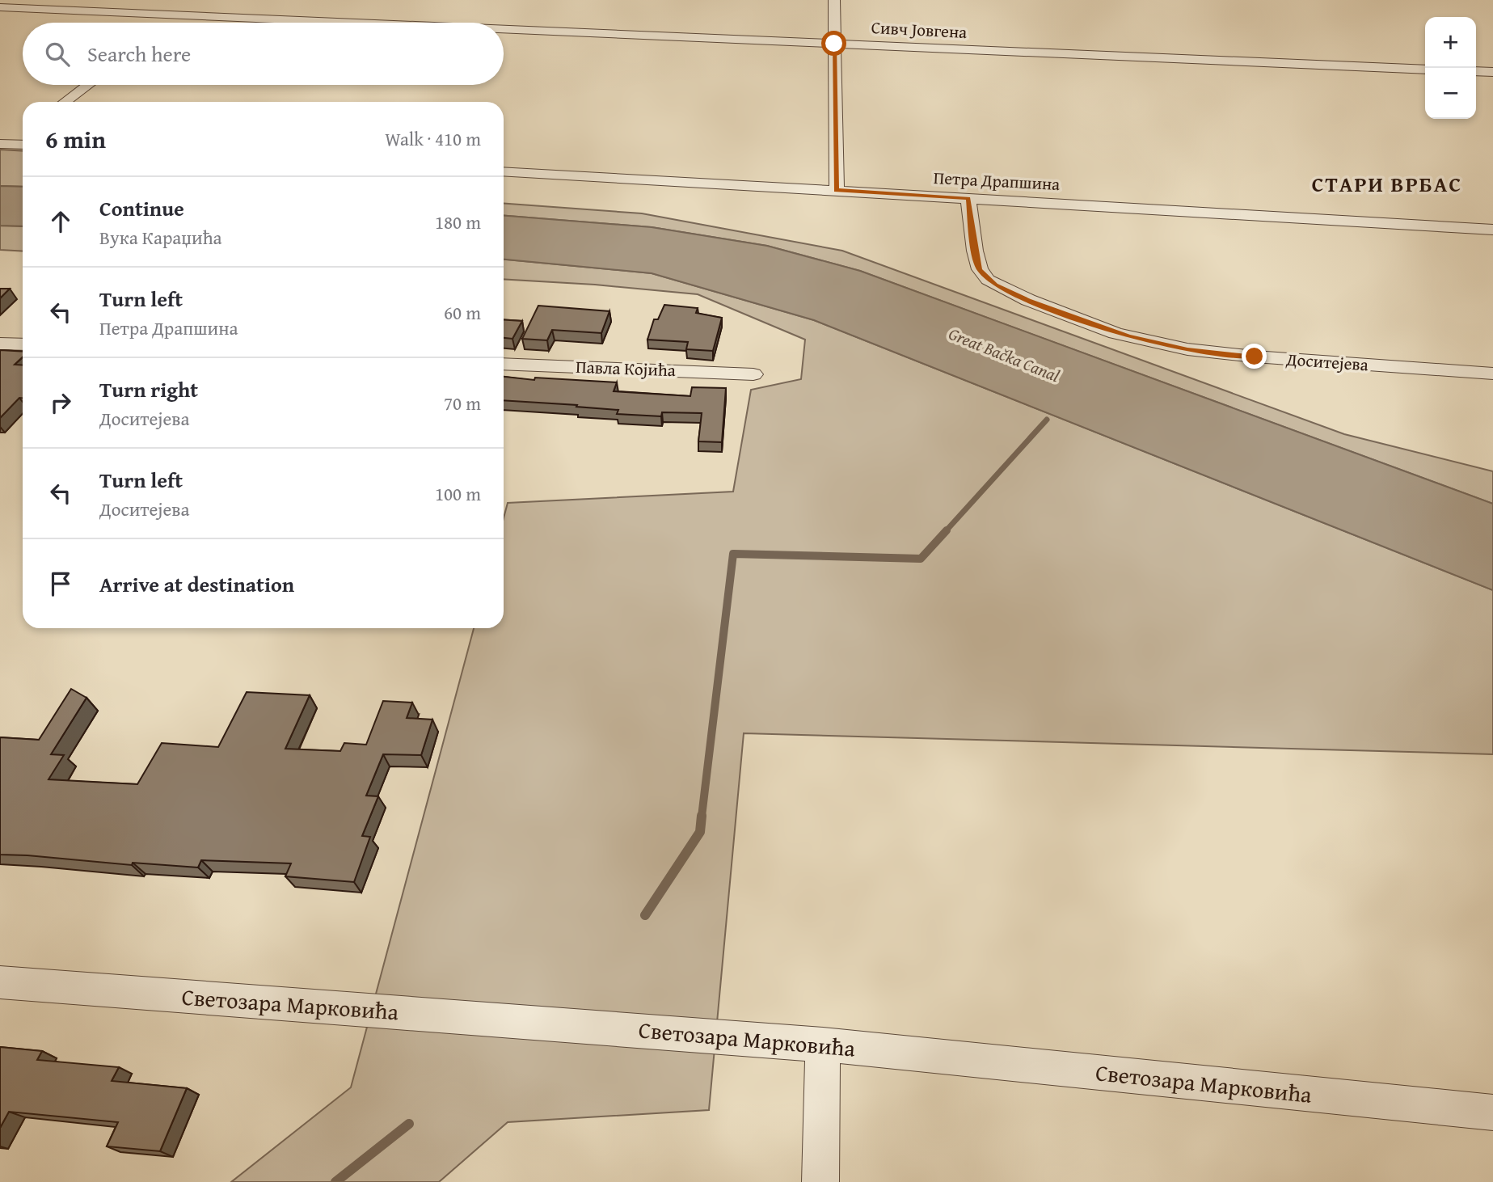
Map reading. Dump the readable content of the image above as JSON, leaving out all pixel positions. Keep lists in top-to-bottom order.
{
  "streets": {
    "street": [
      "Сивч Јовгена",
      "Петра Драпшина",
      "Доситејева",
      "Павла Којића",
      "Светозара Марковића"
    ]
  },
  "crossings": [
    ["Петра Драпшина", "Доситејева"]
  ],
  "districts": ["СТАРИ ВРБАС"],
  "water": ["Great Bačka Canal"],
  "page": {
    "map_buttons": ["+", "−"],
    "search": "Search here",
    "heading": ["6 min", "Walk · 410 m"],
    "list": [
      ["Continue", "Вука Караџића", "180 m"],
      ["Turn left", "Петра Драпшина", "60 m"],
      ["Turn right", "Доситејева", "70 m"],
      ["Turn left", "Доситејева", "100 m"],
      "Arrive at destination"
    ]
  }
}
